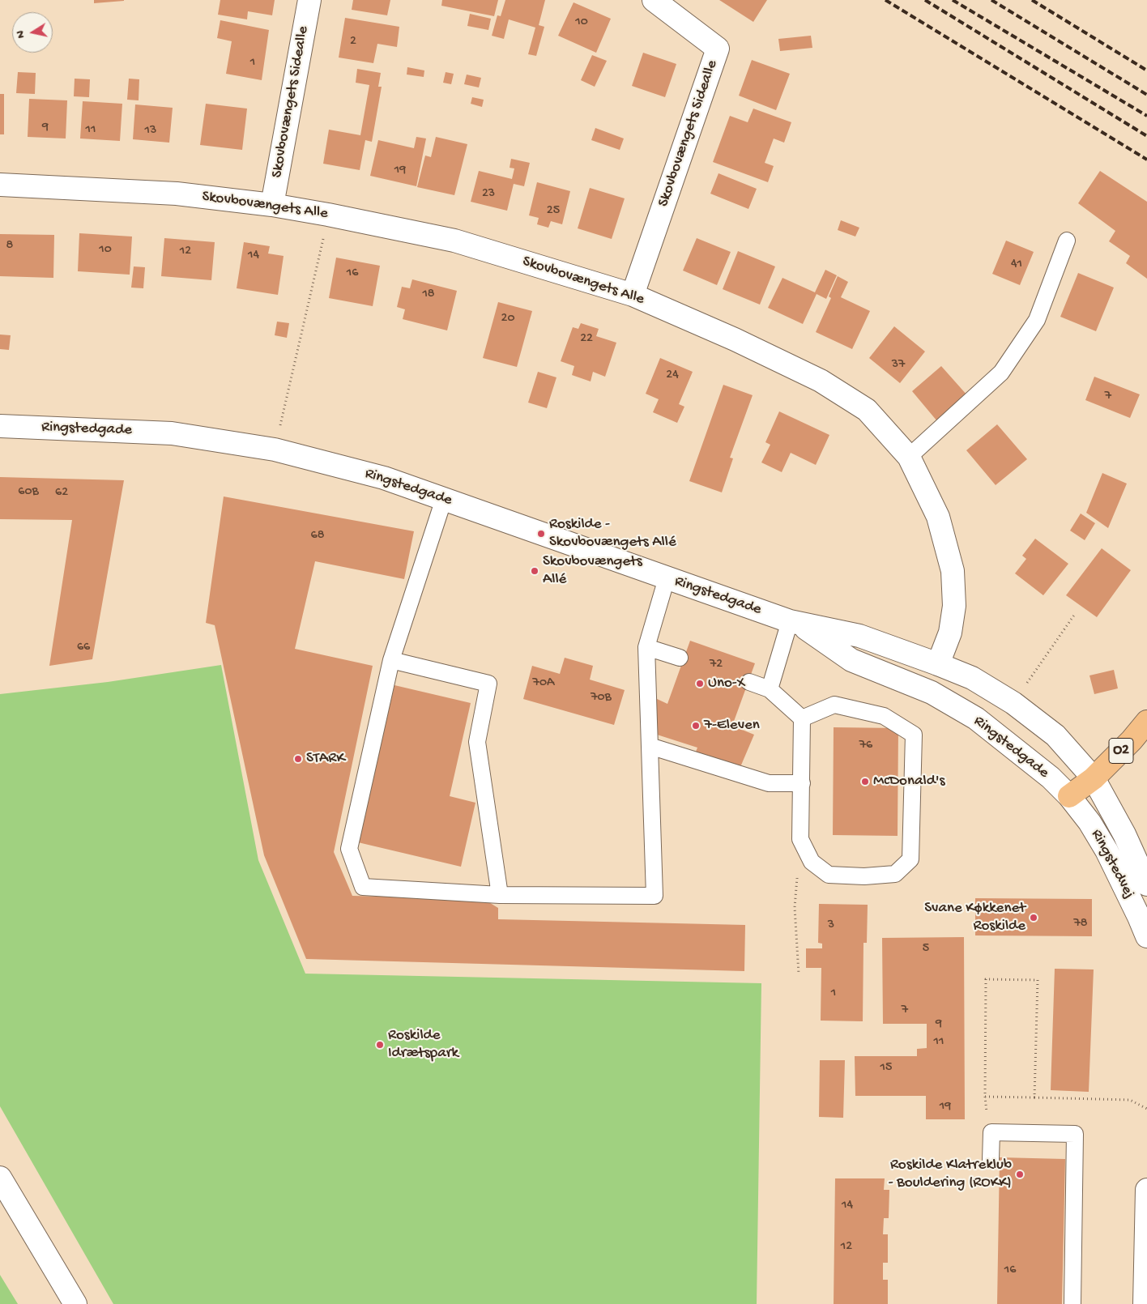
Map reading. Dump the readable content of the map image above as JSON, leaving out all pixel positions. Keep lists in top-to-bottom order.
{
  "streets": {
    "main road": ["O2"],
    "street": [
      "Skovbovængets Sidealle",
      "Skovbovængets Alle",
      "Ringstedgade",
      "Ringstedvej"
    ]
  },
  "crossings": [
    ["Skovbovængets Sidealle", "Skovbovængets Alle"],
    ["Skovbovængets Alle", "Ringstedgade"],
    ["Ringstedgade", "O2"],
    ["Ringstedgade", "Ringstedvej"],
    ["O2", "Ringstedvej"]
  ],
  "places": [
    "Roskilde - Skovbovængets Allé",
    "Skovbovængets Allé",
    "Uno-X",
    "7-Eleven",
    "STARK",
    "McDonald's",
    "Svane Køkkenet Roskilde",
    "Roskilde Idrætspark",
    "Roskilde Klatreklub - Bouldering (ROKK)"
  ],
  "house_numbers": [
    "10",
    "2",
    "1",
    "9",
    "11",
    "13",
    "19",
    "23",
    "25",
    "8",
    "10",
    "12",
    "14",
    "41",
    "16",
    "18",
    "20",
    "22",
    "37",
    "24",
    "7",
    "60B",
    "62",
    "68",
    "66",
    "72",
    "70A",
    "70B",
    "76",
    "78",
    "3",
    "5",
    "1",
    "7",
    "9",
    "11",
    "15",
    "19",
    "14",
    "12",
    "16"
  ],
  "north": "left"
}
